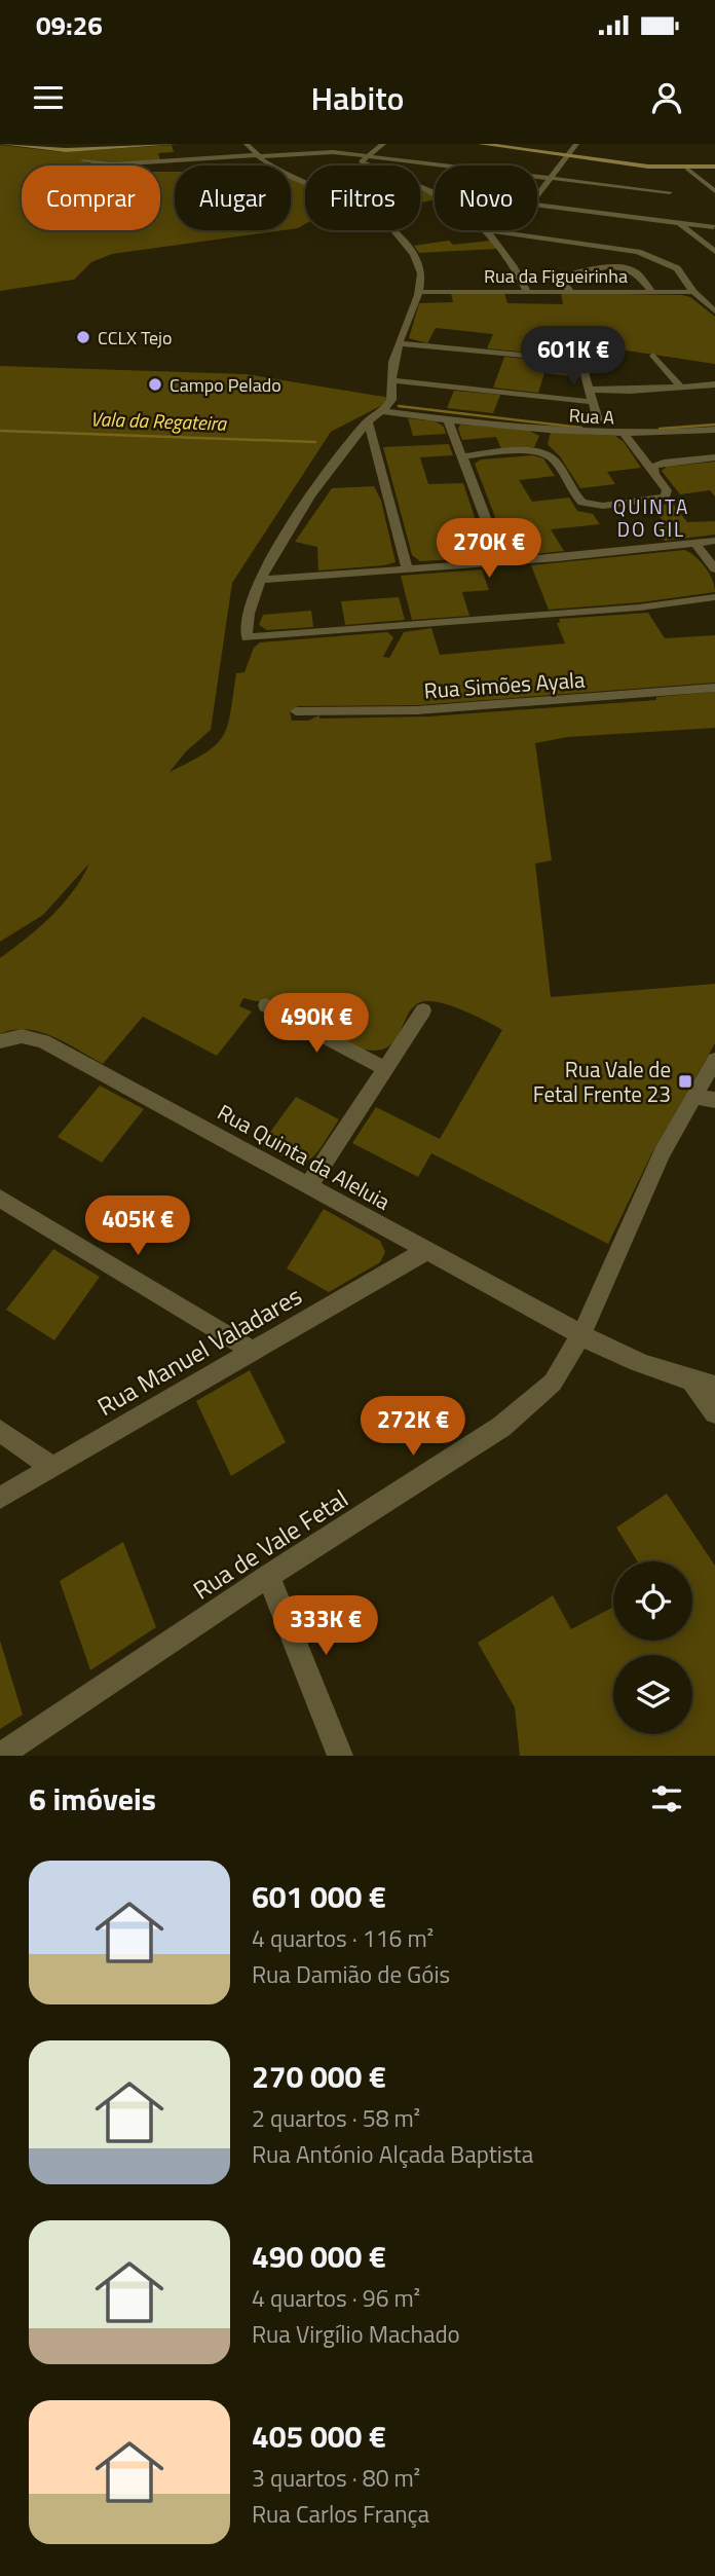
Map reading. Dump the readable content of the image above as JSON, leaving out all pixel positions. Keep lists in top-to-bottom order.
{
  "streets": {
    "street": [
      "Rua da Figueirinha",
      "Rua A",
      "Rua Simões Ayala",
      "Rua Quinta da Aleluia",
      "Rua Manuel Valadares",
      "Rua de Vale Fetal"
    ]
  },
  "crossings": [
    ["Rua Quinta da Aleluia", "Rua Manuel Valadares"],
    ["Rua Quinta da Aleluia", "Rua de Vale Fetal"]
  ],
  "districts": ["QUINTA DO GIL"],
  "water": ["Vala da Regateira"],
  "places": {
    "other": ["CCLX Tejo", "Campo Pelado"],
    "transit": ["Rua Vale de Fetal Frente 23"]
  },
  "page": {
    "status": "09:26",
    "header": "Habito",
    "chip": [
      "Comprar",
      "Alugar",
      "Filtros",
      "Novo"
    ],
    "price": [
      "601K €",
      "270K €",
      "490K €",
      "405K €",
      "272K €",
      "333K €"
    ],
    "heading": "6 imóveis",
    "list": [
      {
        "name": "601 000 €",
        "note": "4 quartos · 116 m² · Rua Damião de Góis"
      },
      {
        "name": "270 000 €",
        "note": "2 quartos · 58 m² · Rua António Alçada Baptista"
      },
      {
        "name": "490 000 €",
        "note": "4 quartos · 96 m² · Rua Virgílio Machado"
      },
      {
        "name": "405 000 €",
        "note": "3 quartos · 80 m² · Rua Carlos França"
      }
    ]
  }
}
